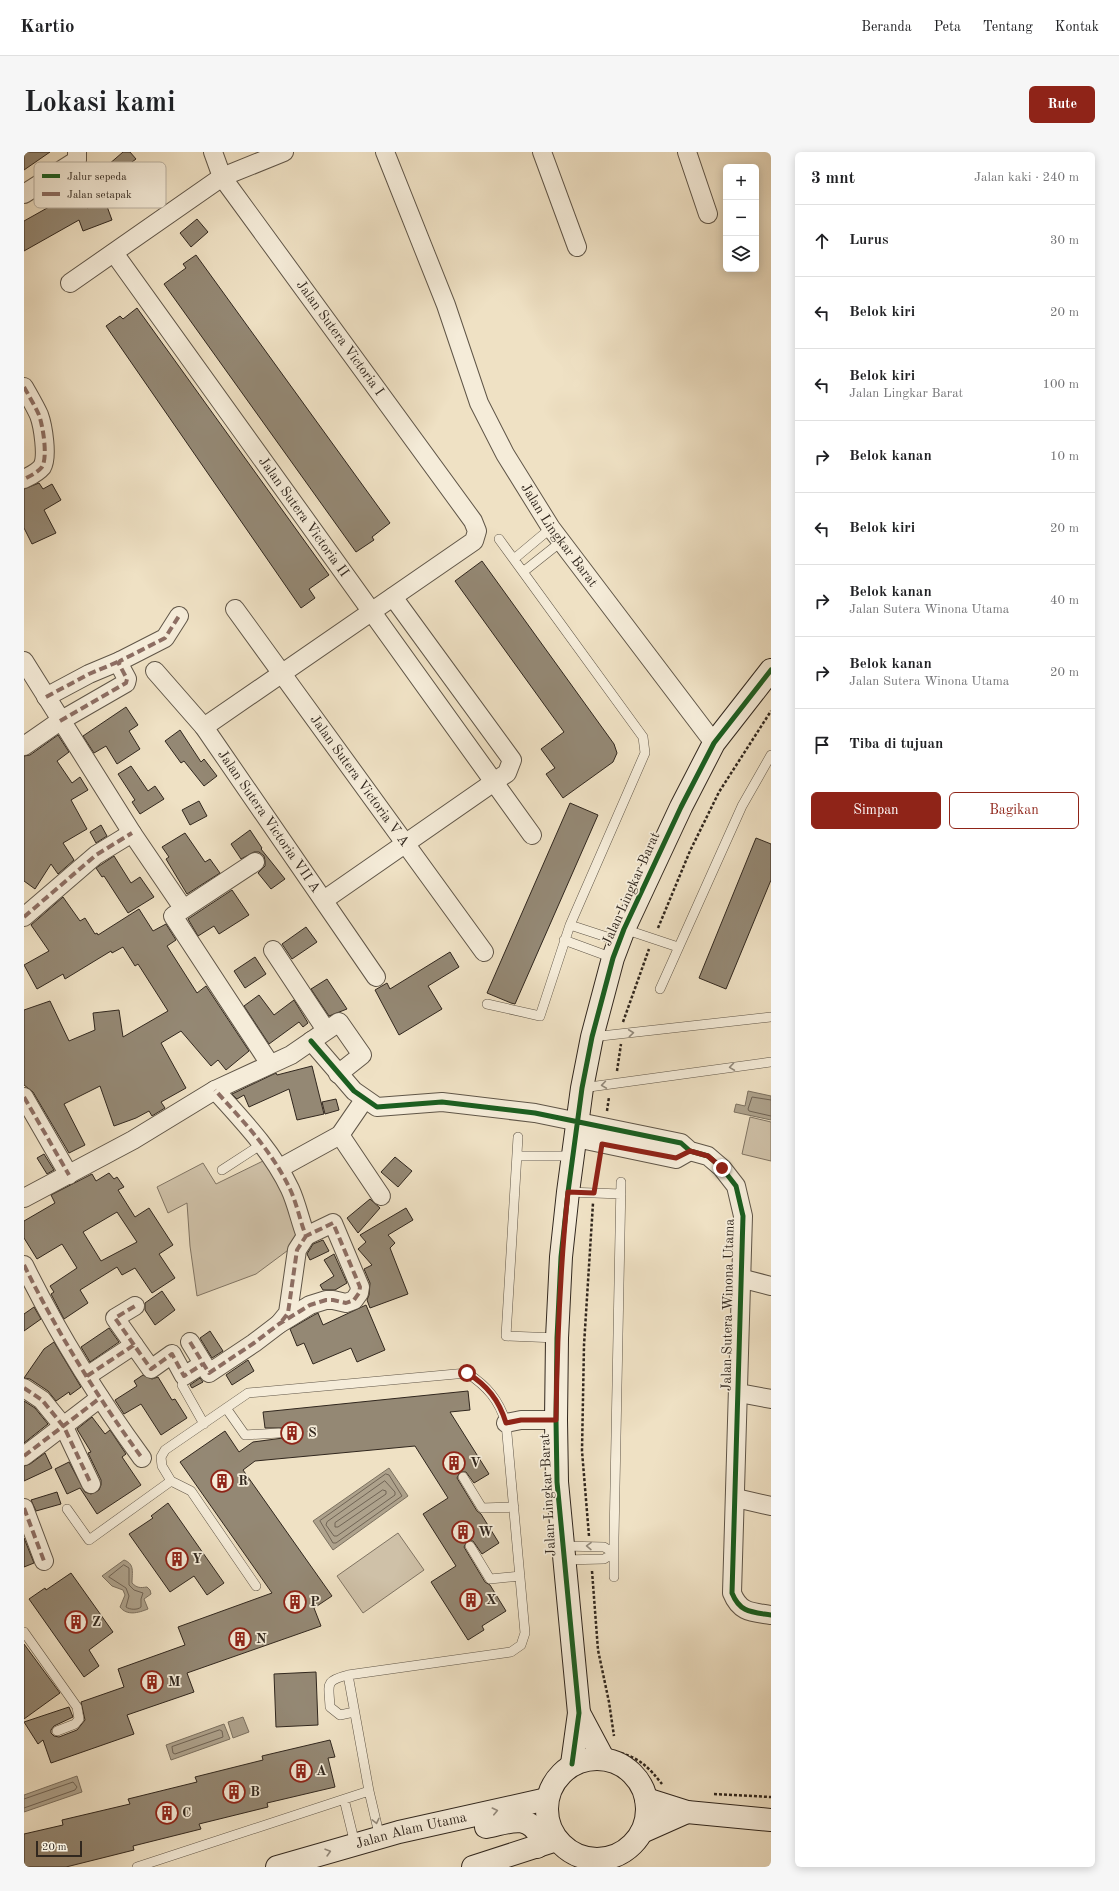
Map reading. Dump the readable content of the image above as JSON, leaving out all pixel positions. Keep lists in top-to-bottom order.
{
  "streets": {
    "street": [
      "Jalan Sutera Victoria I",
      "Jalan Sutera Victoria II",
      "Jalan Lingkar Barat",
      "Jalan Sutera Victoria V A",
      "Jalan Sutera Victoria VII A",
      "Jalan Sutera Winona Utama",
      "Jalan Alam Utama"
    ]
  },
  "crossings": [
    ["Jalan Lingkar Barat", "Jalan Sutera Winona Utama"],
    ["Jalan Lingkar Barat", "Jalan Alam Utama"]
  ],
  "places": {
    "building": [
      "S",
      "V",
      "R",
      "W",
      "Y",
      "X",
      "P",
      "Z",
      "N",
      "M",
      "A",
      "B",
      "C"
    ]
  },
  "legend": ["Jalur sepeda", "Jalan setapak"],
  "scale_bar": "20 m",
  "page": {
    "header": "Kartio",
    "nav": [
      "Beranda",
      "Peta",
      "Tentang",
      "Kontak"
    ],
    "buttons": [
      "Rute",
      ["Simpan", "Bagikan"]
    ],
    "title": "Lokasi kami",
    "heading": ["3 mnt", "Jalan kaki · 240 m"],
    "map_buttons": ["+", "−"],
    "list": [
      ["Lurus", "30 m"],
      ["Belok kiri", "20 m"],
      ["Belok kiri", "Jalan Lingkar Barat", "100 m"],
      ["Belok kanan", "10 m"],
      ["Belok kiri", "20 m"],
      ["Belok kanan", "Jalan Sutera Winona Utama", "40 m"],
      ["Belok kanan", "Jalan Sutera Winona Utama", "20 m"],
      "Tiba di tujuan"
    ],
    "scale": "20 m"
  }
}
